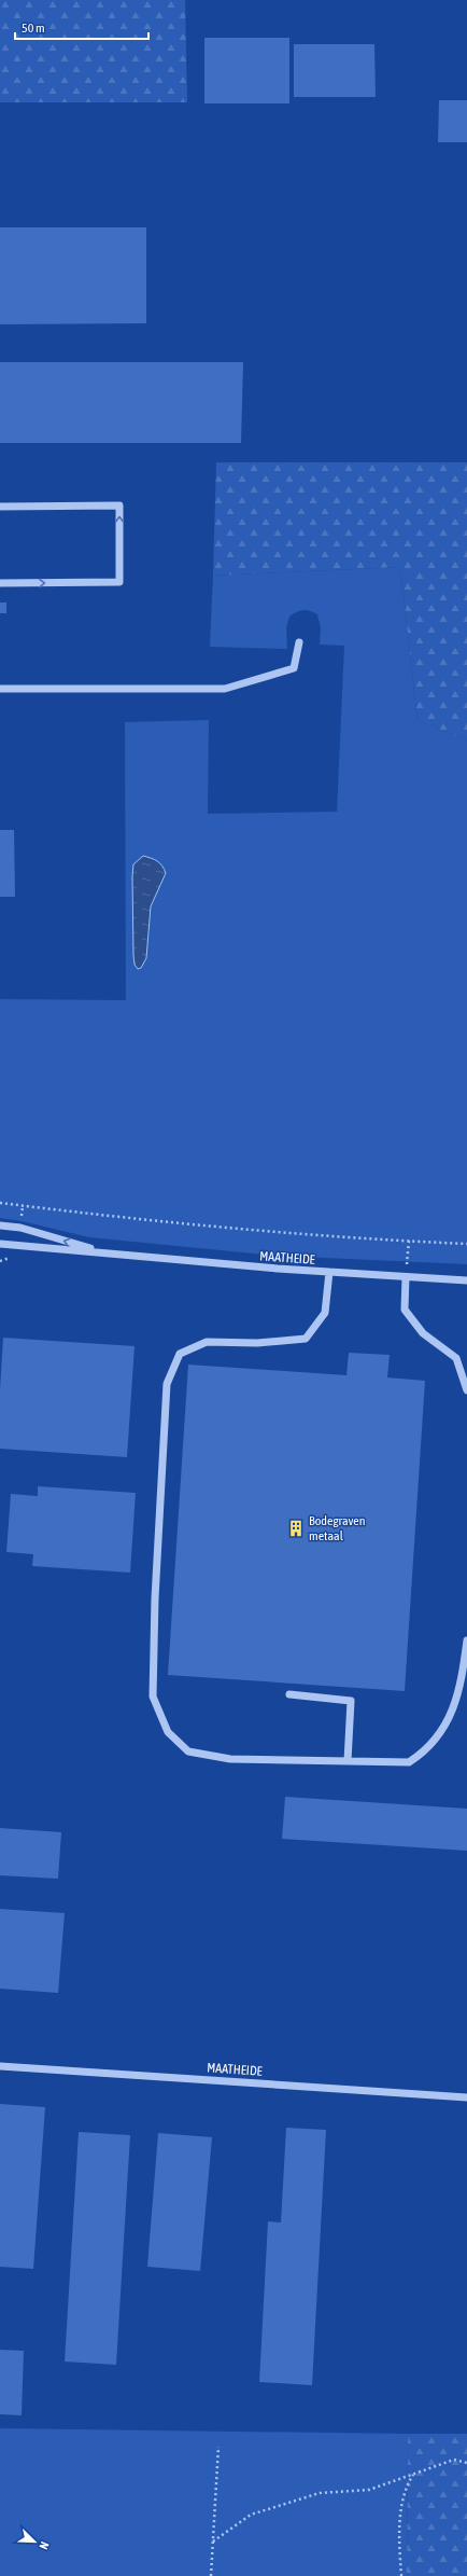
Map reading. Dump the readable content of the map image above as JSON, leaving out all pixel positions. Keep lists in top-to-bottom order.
{
  "streets": {
    "street": ["MAATHEIDE"]
  },
  "places": {
    "building": ["Bodegraven metaal"]
  },
  "scale_bar": "50 m",
  "north": "bottom right"
}
